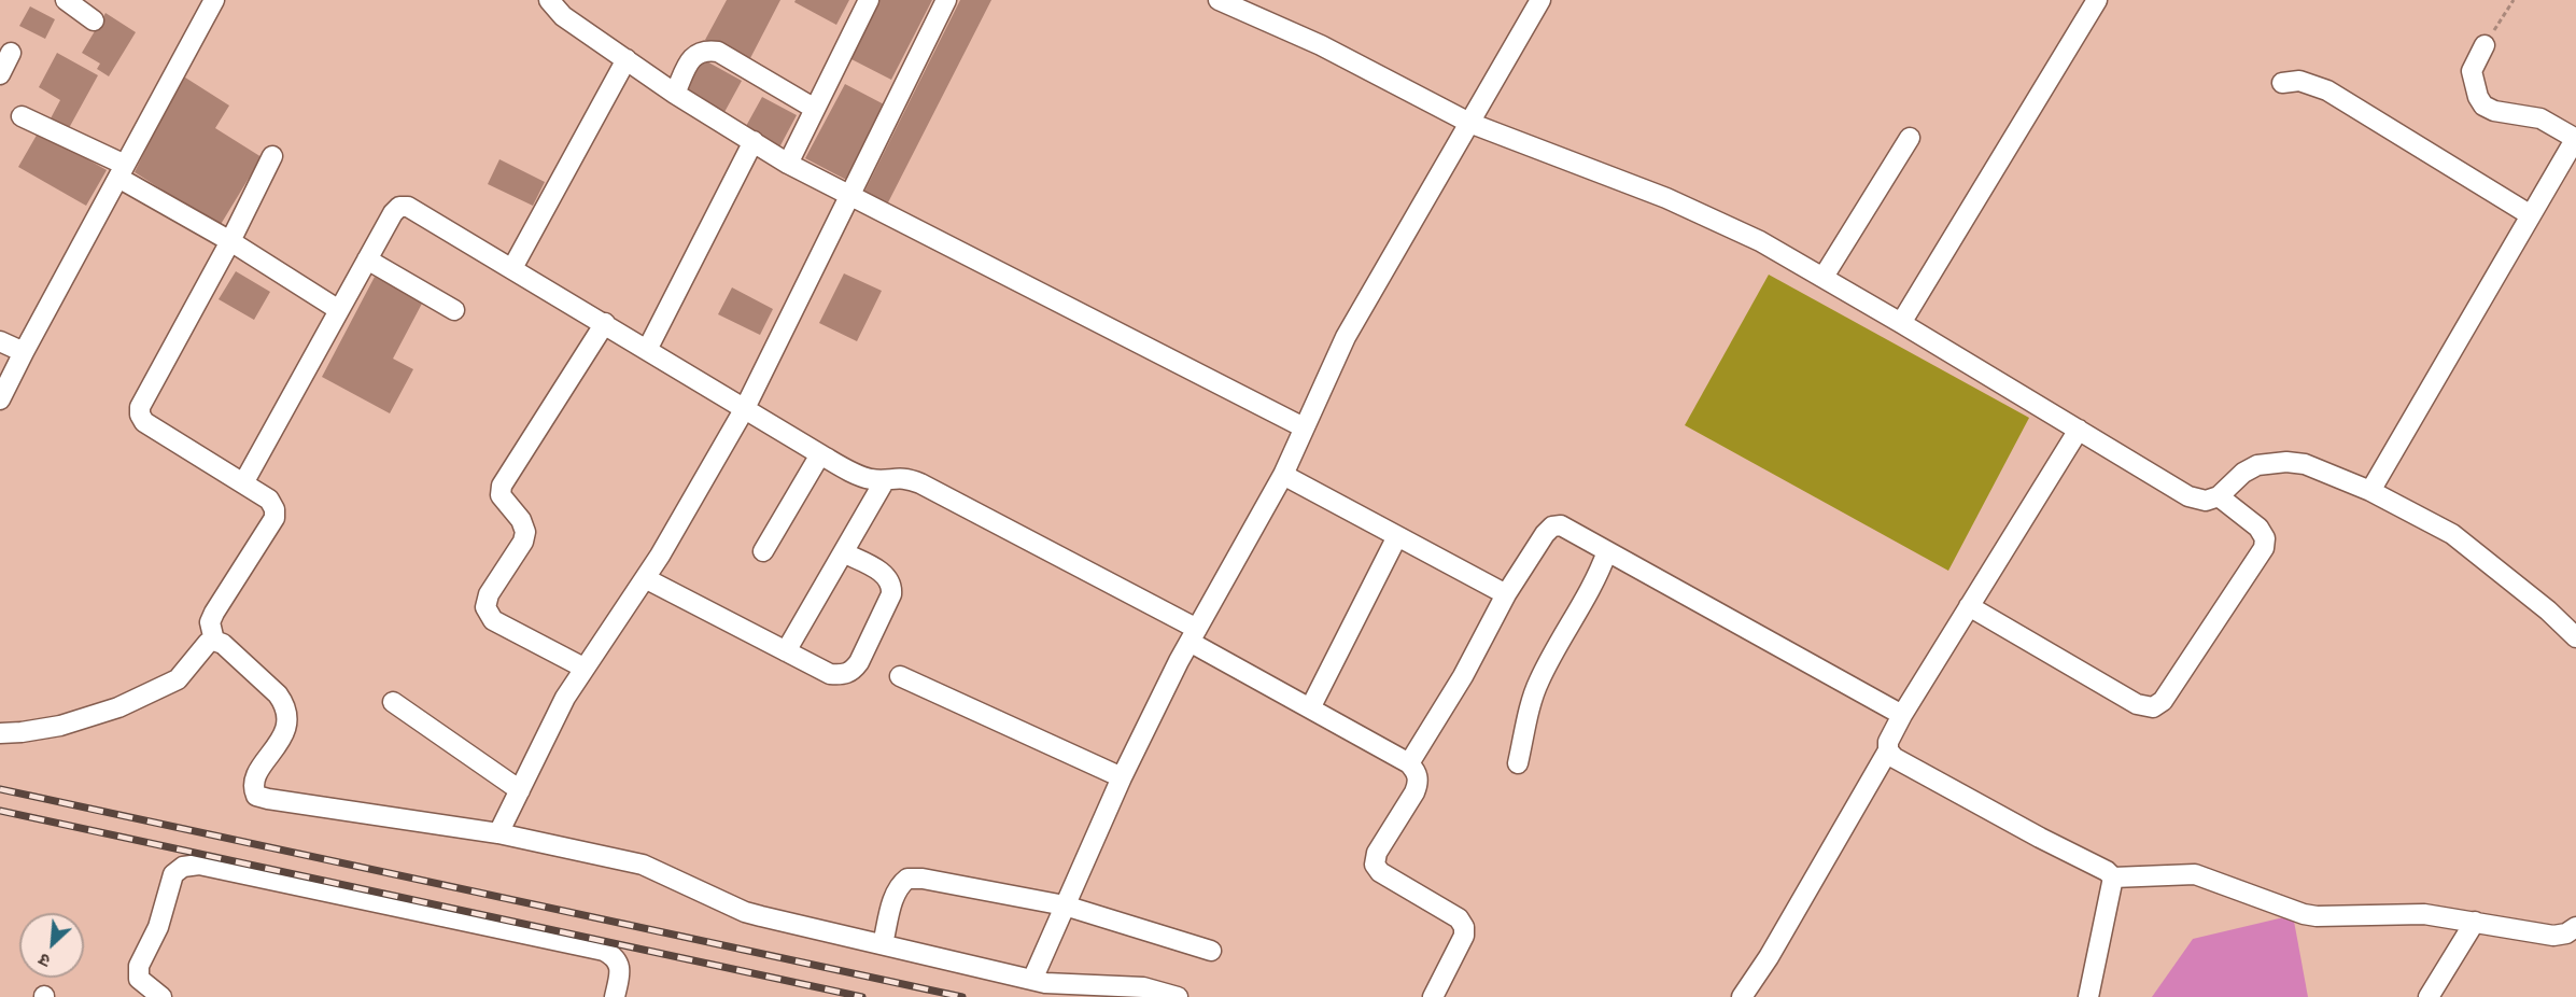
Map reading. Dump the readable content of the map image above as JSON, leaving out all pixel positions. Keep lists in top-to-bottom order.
{
  "north": "bottom left"
}
